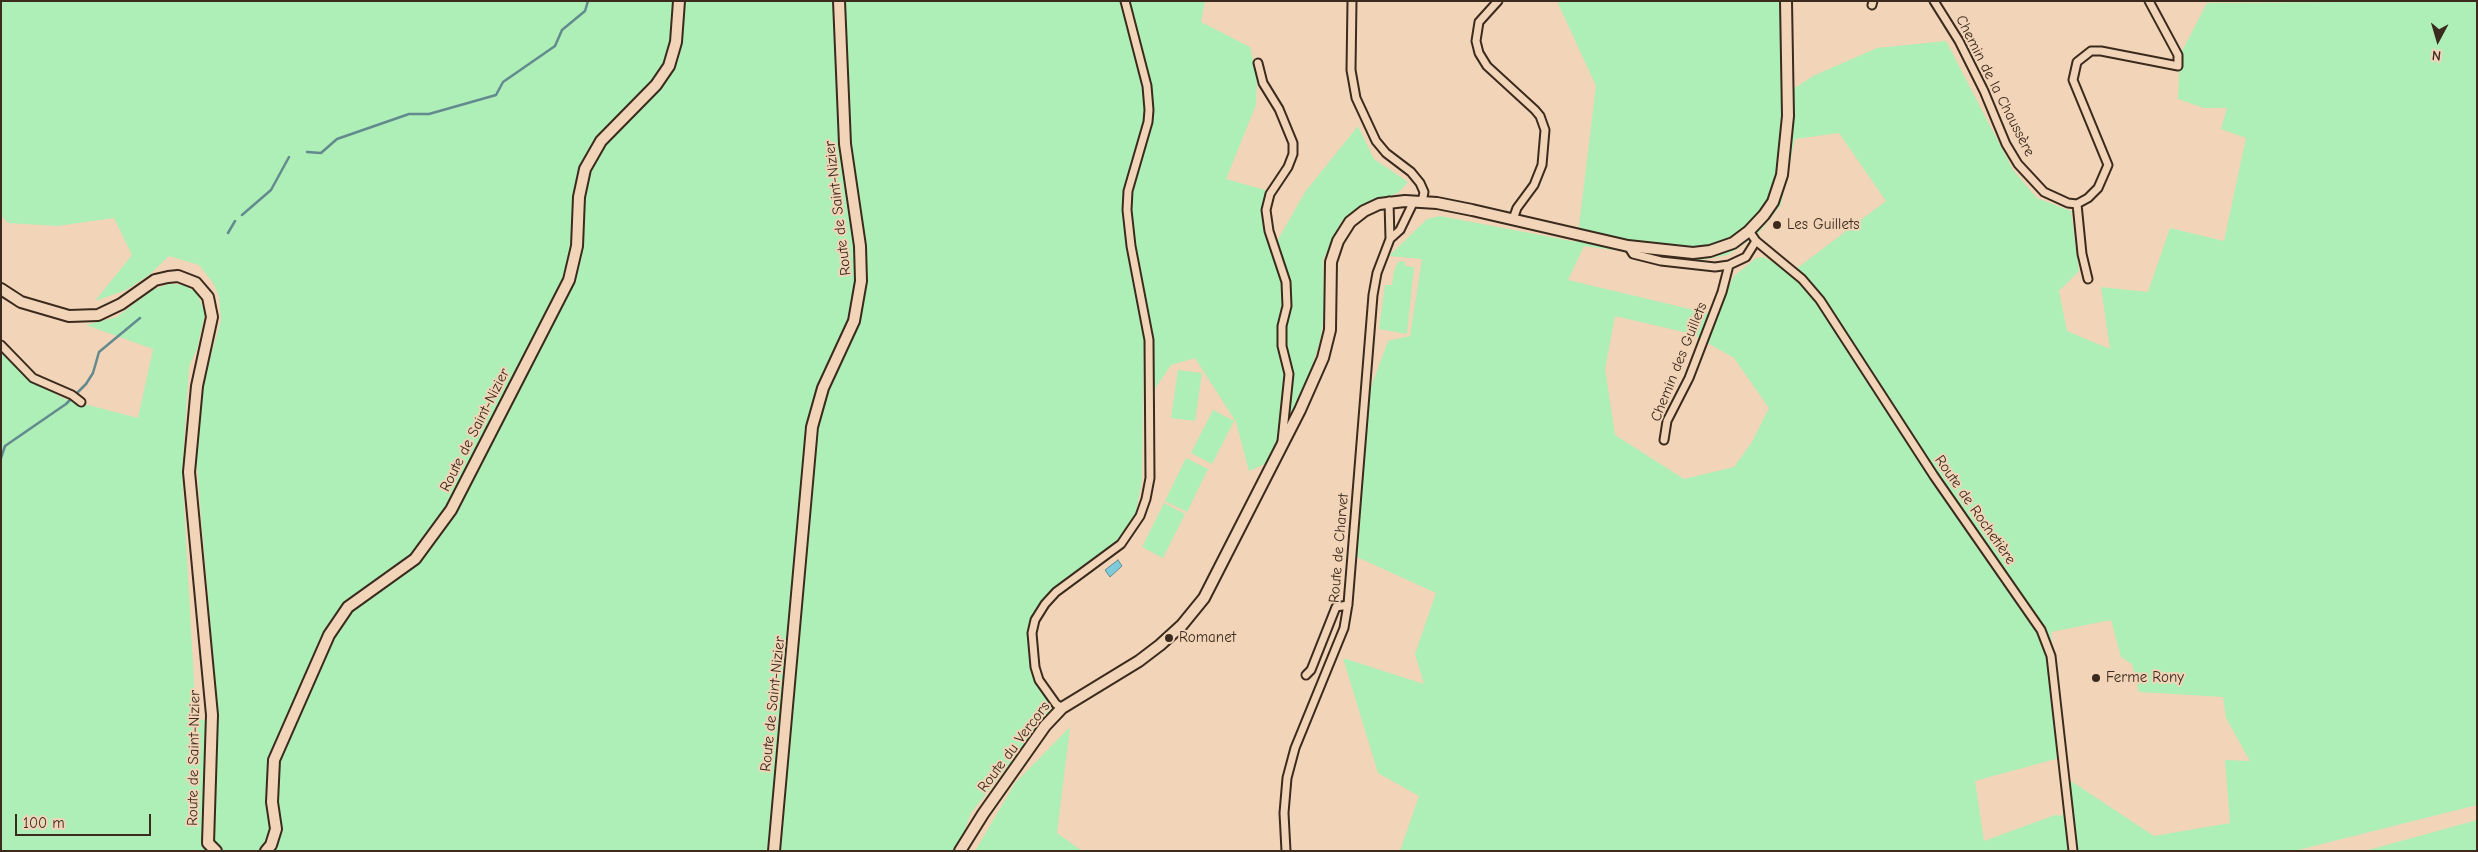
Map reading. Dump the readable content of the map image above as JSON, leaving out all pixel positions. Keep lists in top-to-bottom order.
{
  "streets": {
    "main road": ["Route de Saint-Nizier", "Route du Vercors"],
    "street": [
      "Chemin de la Chaussère",
      "Chemin des Guillets",
      "Route de Rochetière",
      "Route de Charvet"
    ]
  },
  "crossings": [
    ["Route de Charvet", "Route du Vercors"]
  ],
  "places": ["Les Guillets", "Romanet", "Ferme Rony"],
  "scale_bar": "100 m",
  "north": "bottom"
}
